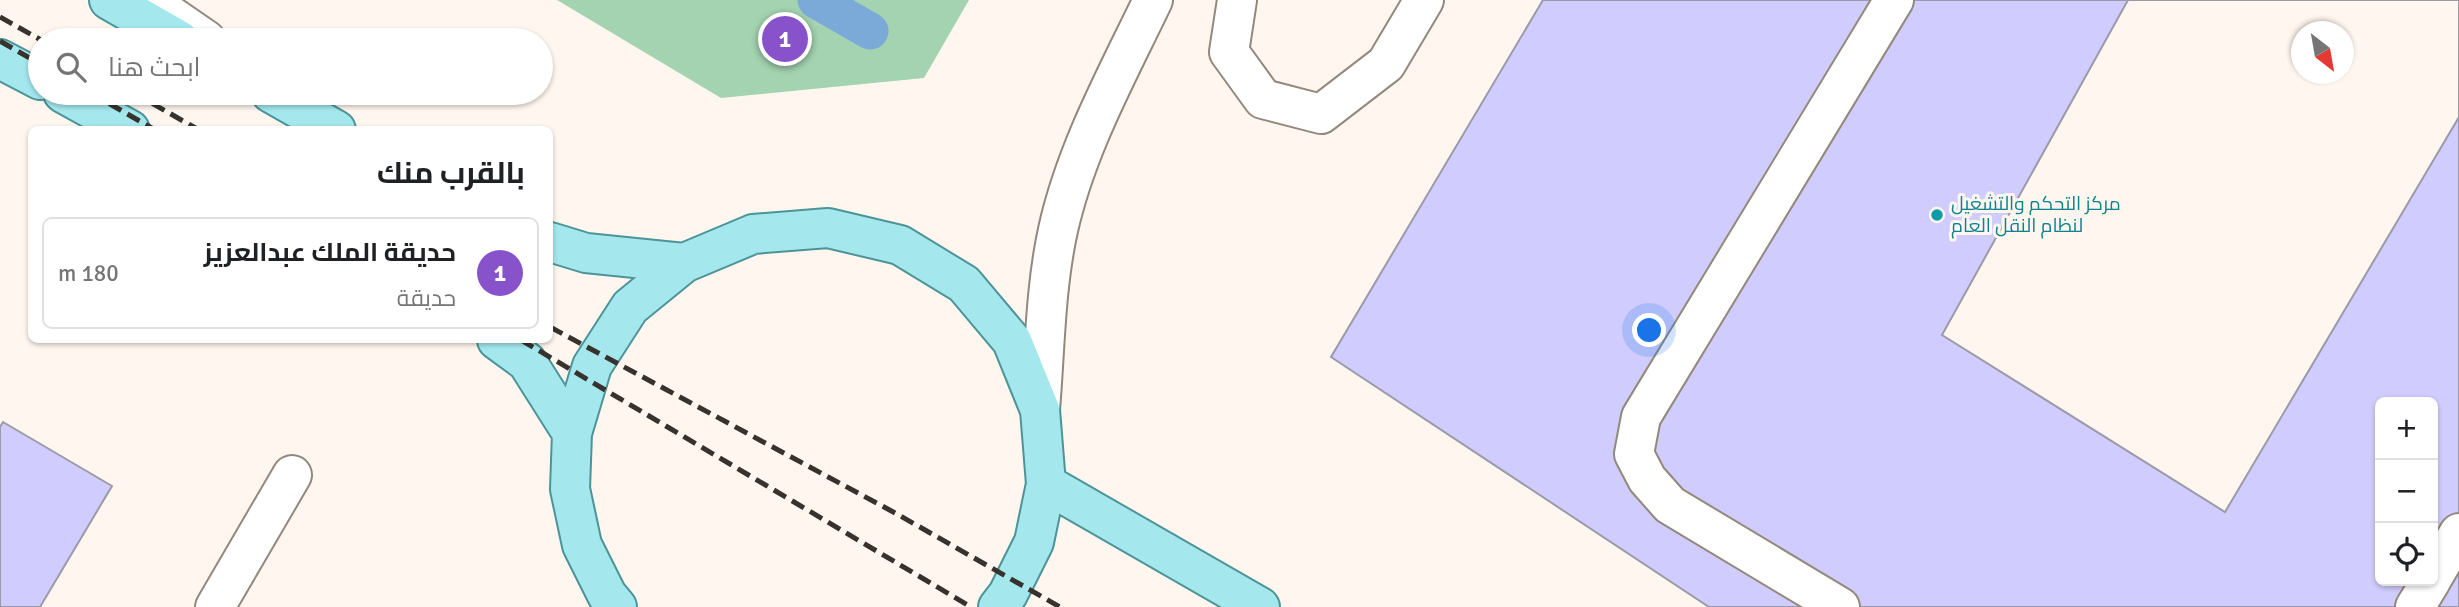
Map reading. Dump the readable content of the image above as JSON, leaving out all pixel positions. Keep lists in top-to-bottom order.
{
  "places": ["مركز التحكم والتشغيل لنظام النقل العام"],
  "north": "bottom right",
  "page": {
    "pins": "1",
    "search": "ابحث هنا",
    "heading": "بالقرب منك",
    "list": [
      {
        "mark": "1",
        "name": "حديقة الملك عبدالعزيز",
        "note": "حديقة",
        "value": "180 m"
      }
    ],
    "map_buttons": ["+", "−"]
  }
}
